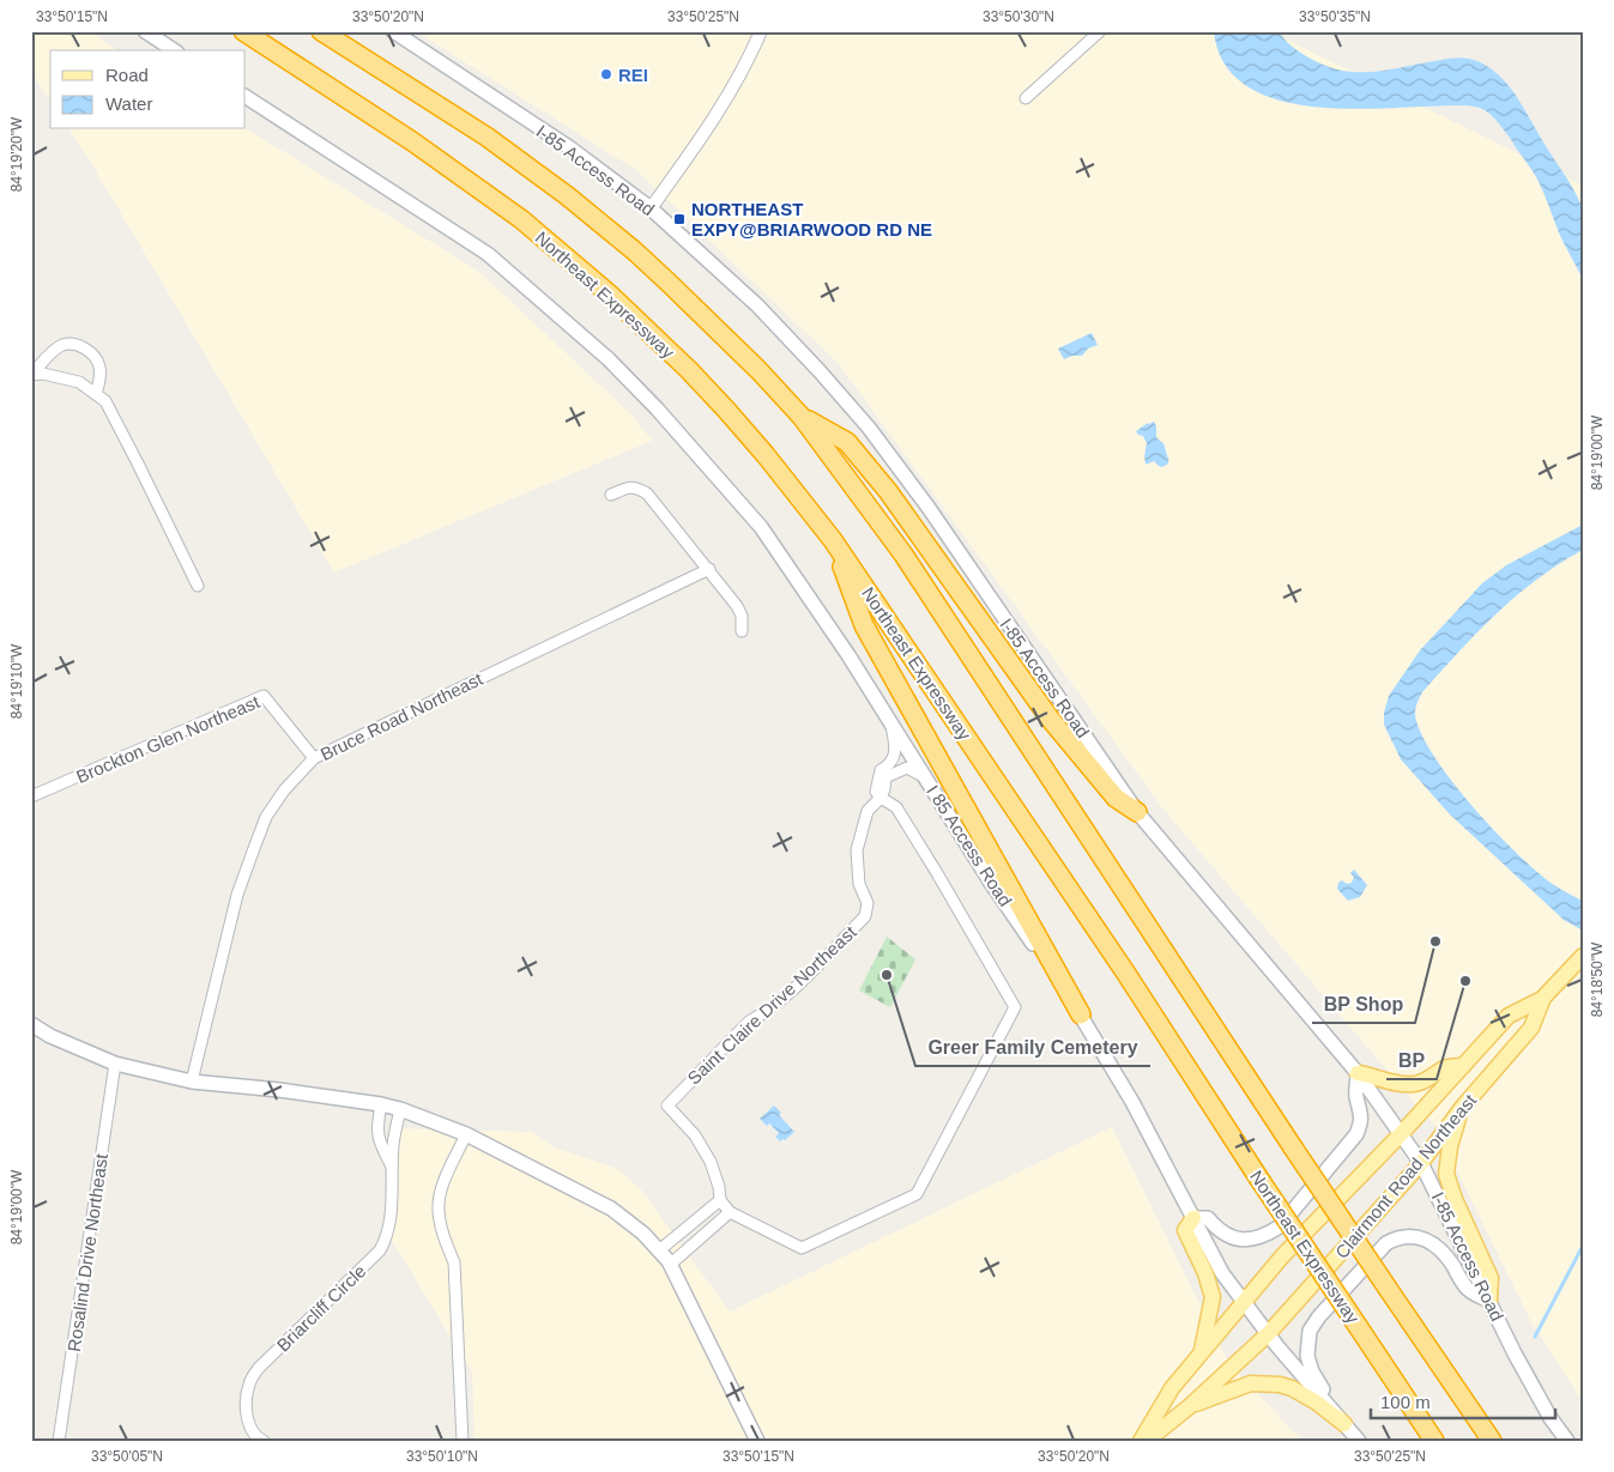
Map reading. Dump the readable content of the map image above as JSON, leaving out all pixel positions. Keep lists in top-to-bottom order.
{
  "streets": {
    "highway": ["Northeast Expressway"],
    "main road": ["I-85 Access Road", "I 85 Access Road", "Clairmont Road Northeast"],
    "street": [
      "Bruce Road Northeast",
      "Brockton Glen Northeast",
      "Saint Claire Drive Northeast",
      "Rosalind Drive Northeast",
      "Briarcliff Circle"
    ]
  },
  "crossings": [
    ["I-85 Access Road", "Clairmont Road Northeast"],
    ["Bruce Road Northeast", "Brockton Glen Northeast"]
  ],
  "places": {
    "other": [
      "REI",
      "BP Shop",
      "Greer Family Cemetery",
      "BP"
    ],
    "transit": ["NORTHEAST EXPY@BRIARWOOD RD NE"]
  },
  "legend": ["Road", "Water"],
  "scale_bar": "100 m",
  "coordinates": [
    "33°50'15\"N",
    "33°50'20\"N",
    "33°50'25\"N",
    "33°50'30\"N",
    "33°50'35\"N",
    "84°19'20\"W",
    "84°19'00\"W",
    "84°19'10\"W",
    "84°18'50\"W",
    "33°50'05\"N",
    "33°50'10\"N"
  ]
}
